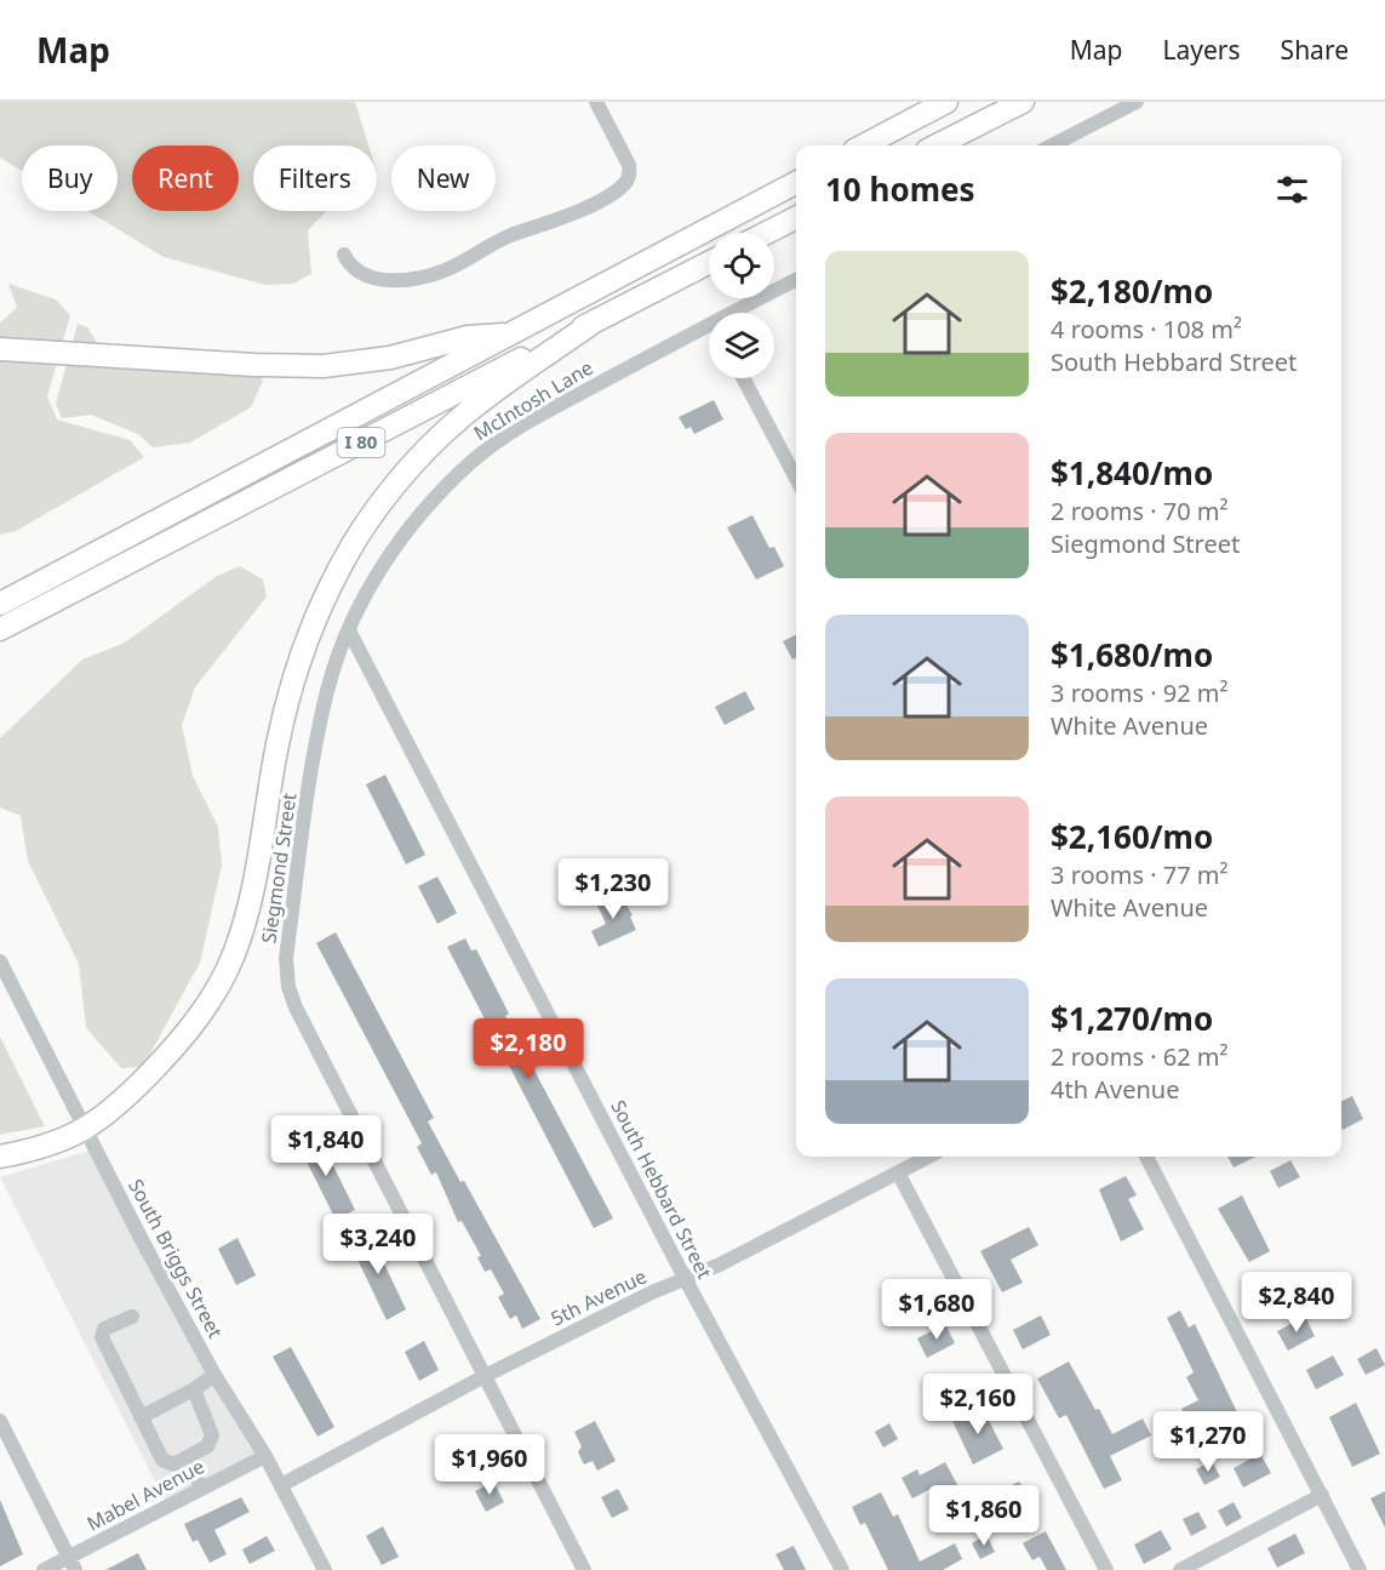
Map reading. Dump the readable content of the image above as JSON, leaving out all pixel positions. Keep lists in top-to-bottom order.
{
  "streets": {
    "highway": ["I 80"],
    "street": [
      "McIntosh Lane",
      "Siegmond Street",
      "South Hebbard Street",
      "South Briggs Street",
      "5th Avenue",
      "Mabel Avenue"
    ]
  },
  "crossings": [
    ["McIntosh Lane", "Siegmond Street"],
    ["McIntosh Lane", "South Hebbard Street"],
    ["Siegmond Street", "South Hebbard Street"],
    ["Siegmond Street", "5th Avenue"],
    ["South Hebbard Street", "5th Avenue"],
    ["South Briggs Street", "5th Avenue"],
    ["South Briggs Street", "Mabel Avenue"]
  ],
  "page": {
    "header": "Map",
    "nav": ["Map", "Layers", "Share"],
    "chip": [
      "Buy",
      "Rent",
      "Filters",
      "New"
    ],
    "heading": "10 homes",
    "list": [
      {
        "name": "$2,180/mo",
        "note": "4 rooms · 108 m² · South Hebbard Street"
      },
      {
        "name": "$1,840/mo",
        "note": "2 rooms · 70 m² · Siegmond Street"
      },
      {
        "name": "$1,680/mo",
        "note": "3 rooms · 92 m² · White Avenue"
      },
      {
        "name": "$2,160/mo",
        "note": "3 rooms · 77 m² · White Avenue"
      },
      {
        "name": "$1,270/mo",
        "note": "2 rooms · 62 m² · 4th Avenue"
      }
    ],
    "price": [
      "$1,230",
      "$2,180",
      "$1,840",
      "$3,240",
      "$2,840",
      "$1,680",
      "$2,160",
      "$1,270",
      "$1,960",
      "$1,860"
    ]
  }
}
